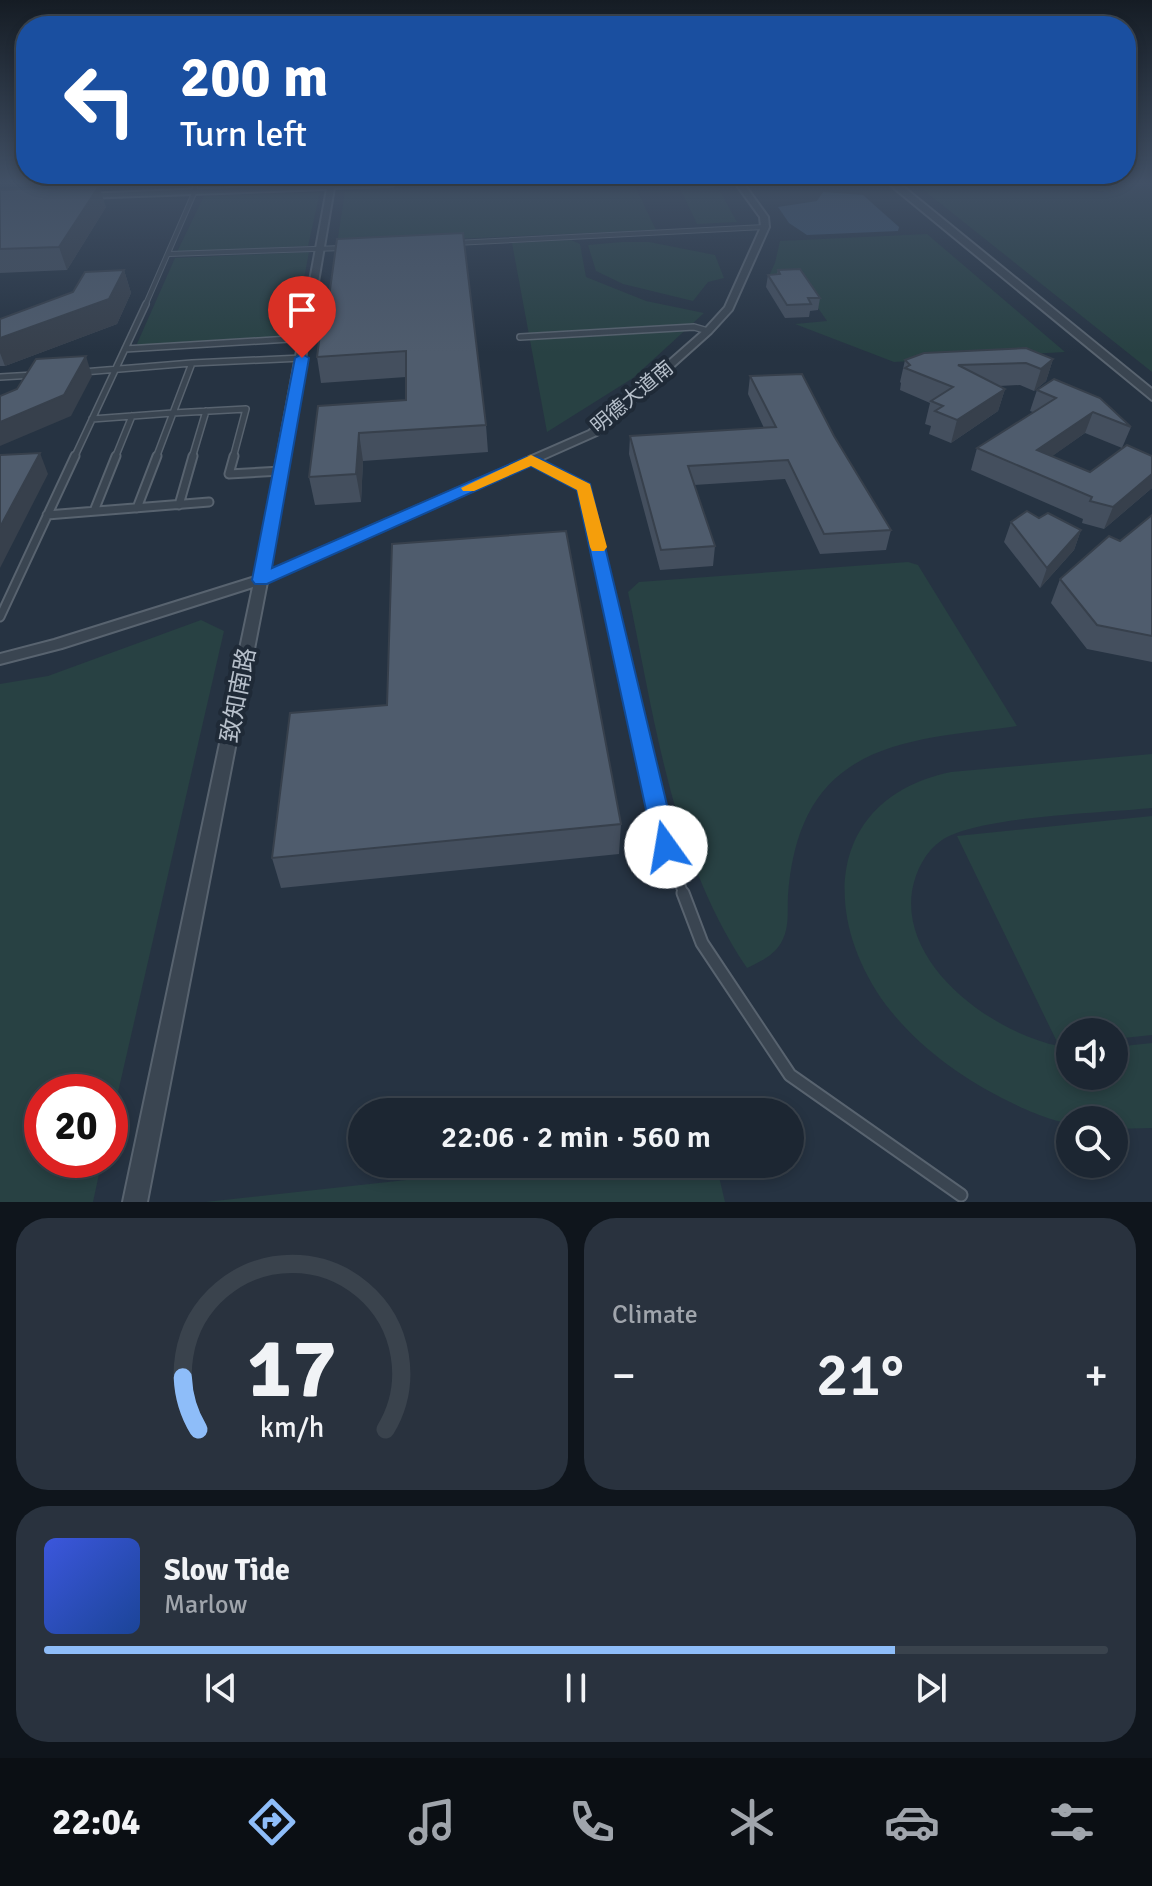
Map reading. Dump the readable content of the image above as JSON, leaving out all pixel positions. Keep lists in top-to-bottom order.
{
  "streets": {
    "street": ["明德大道南", "致知南路"]
  },
  "crossings": [
    ["明德大道南", "致知南路"]
  ],
  "page": {
    "turn": ["200 m", "Turn left"],
    "limit": "20",
    "trip": "22:06 · 2 min · 560 m",
    "tile": "Climate",
    "heat": ["−", "21°", "+"],
    "song": ["Slow Tide", "Marlow"],
    "tabs": "22:04",
    "gauge": ["17", "km/h"]
  }
}
